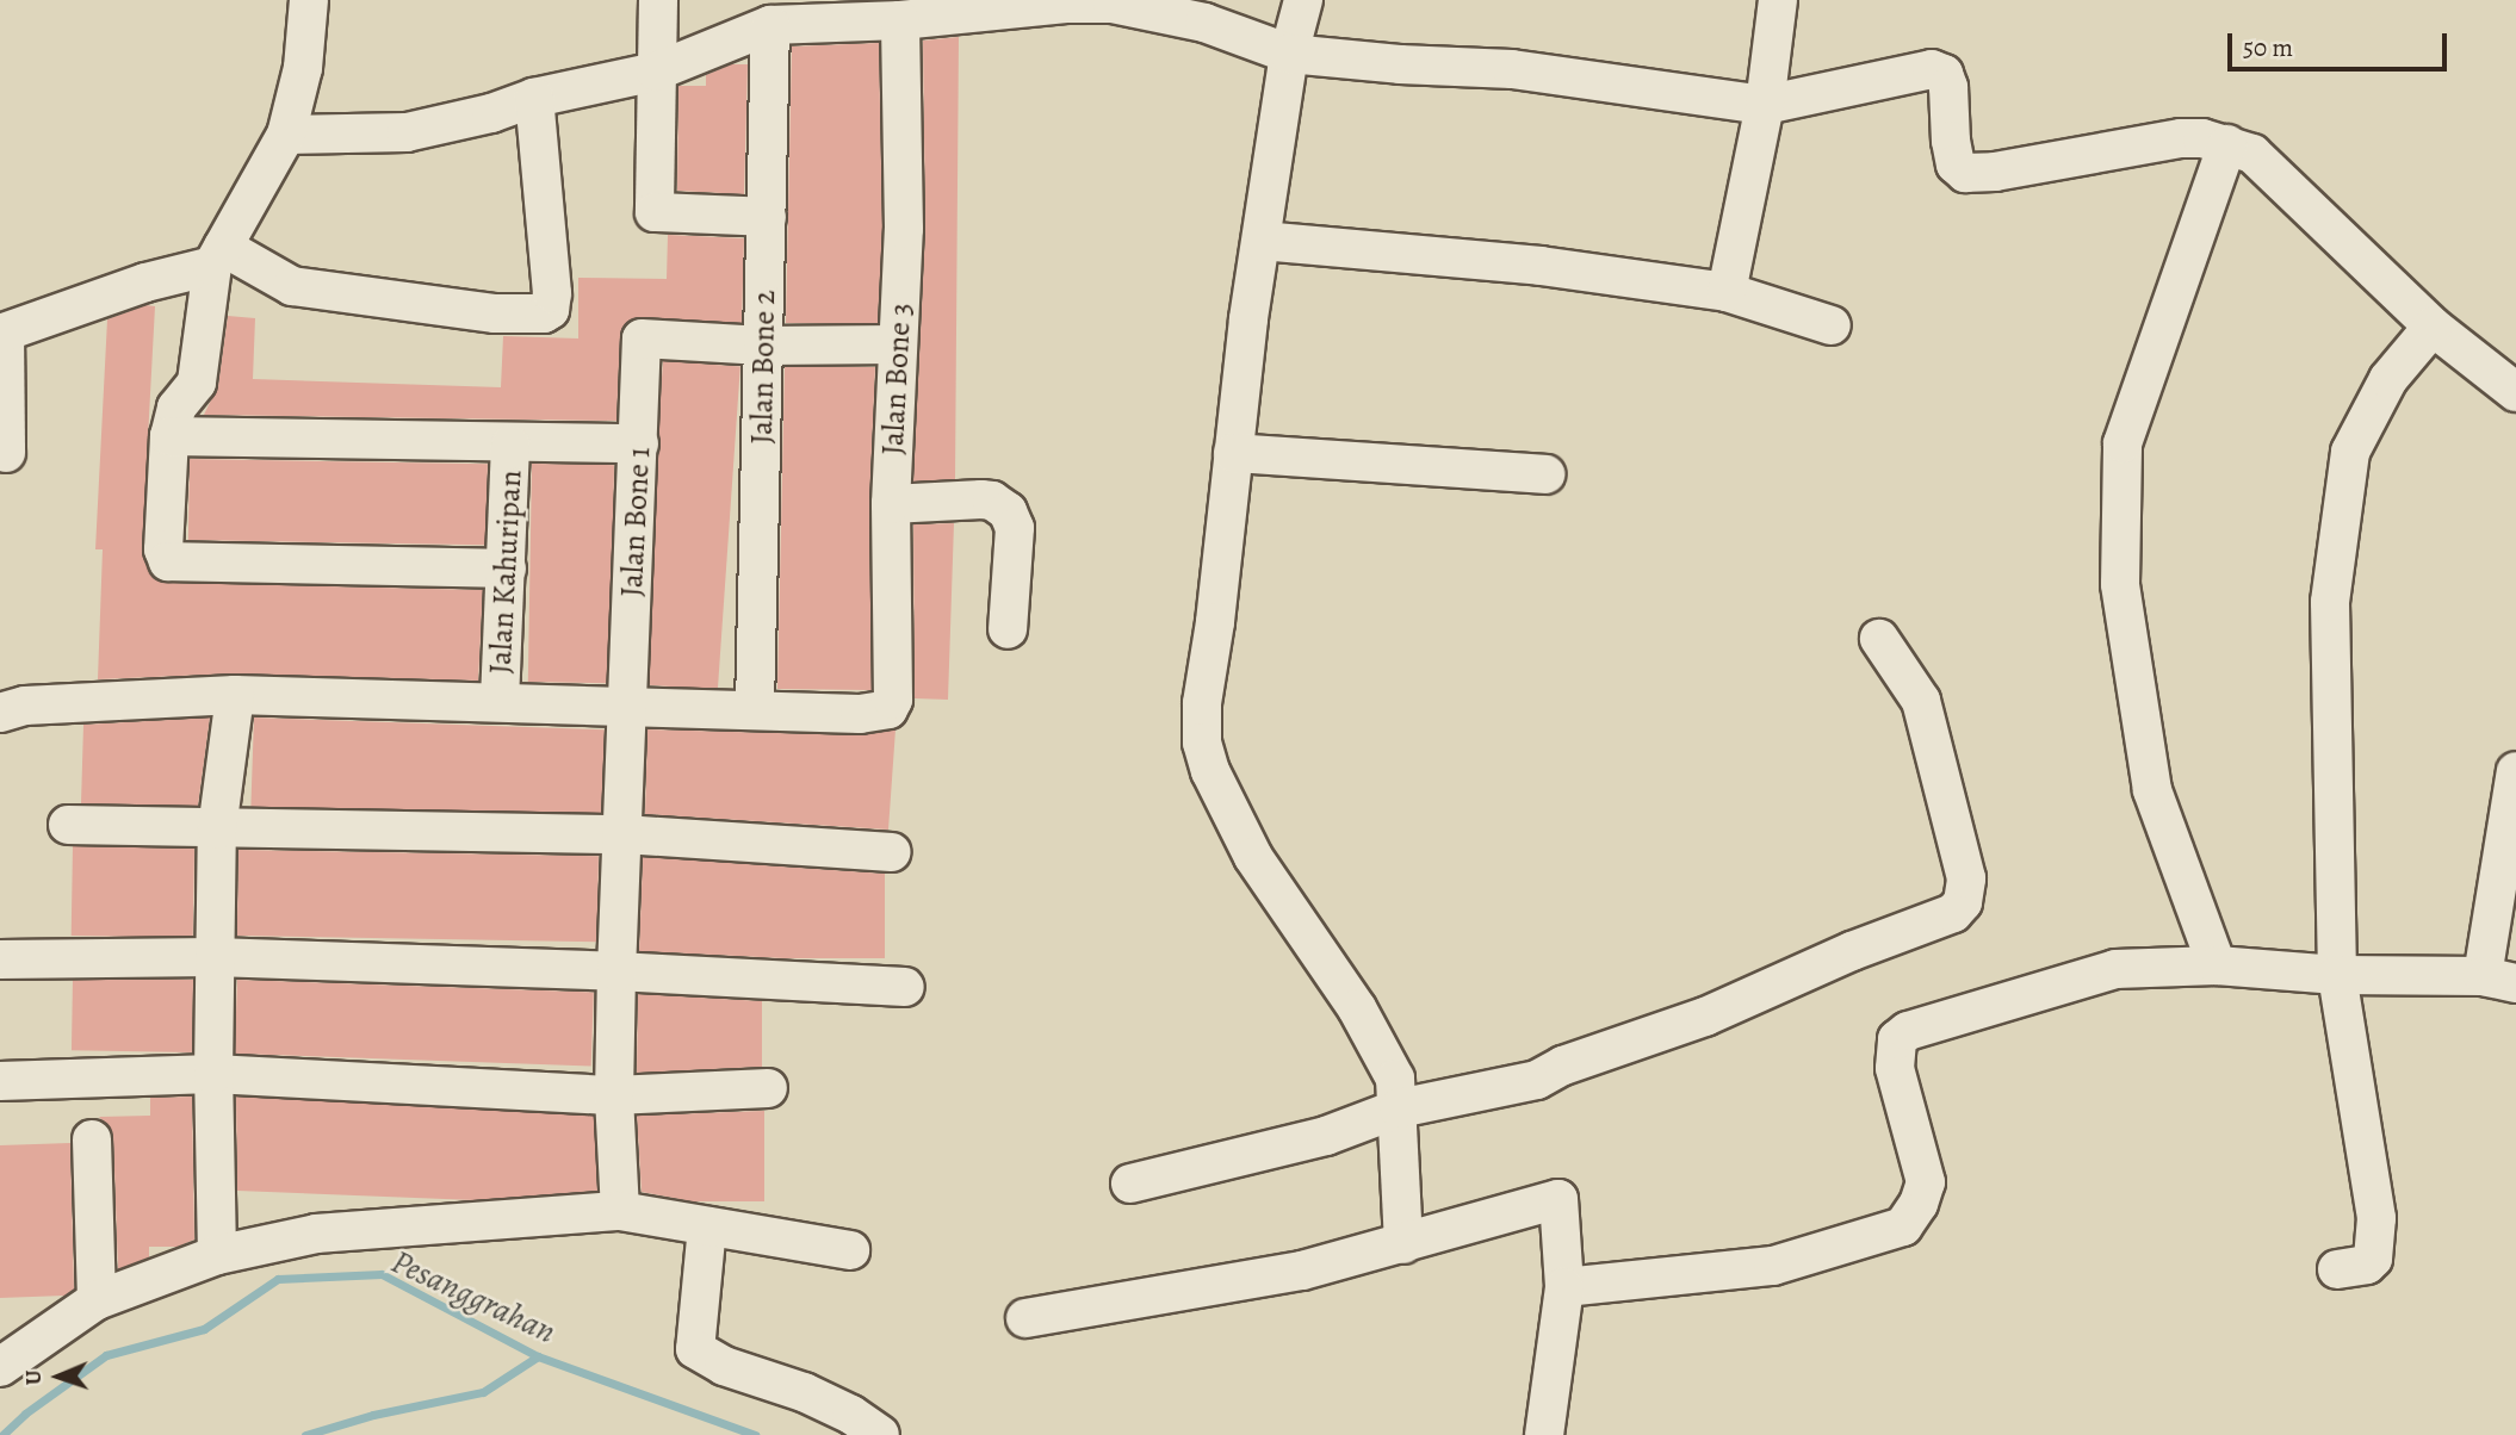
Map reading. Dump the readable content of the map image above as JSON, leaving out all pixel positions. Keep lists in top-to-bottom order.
{
  "streets": {
    "street": [
      "Jalan Bone 2",
      "Jalan Bone 3",
      "Jalan Bone 1",
      "Jalan Kahuripan"
    ]
  },
  "crossings": [
    ["Jalan Bone 2", "Jalan Bone 3"],
    ["Jalan Bone 2", "Jalan Bone 1"]
  ],
  "water": ["Pesanggrahan"],
  "scale_bar": "50 m",
  "north": "left"
}
